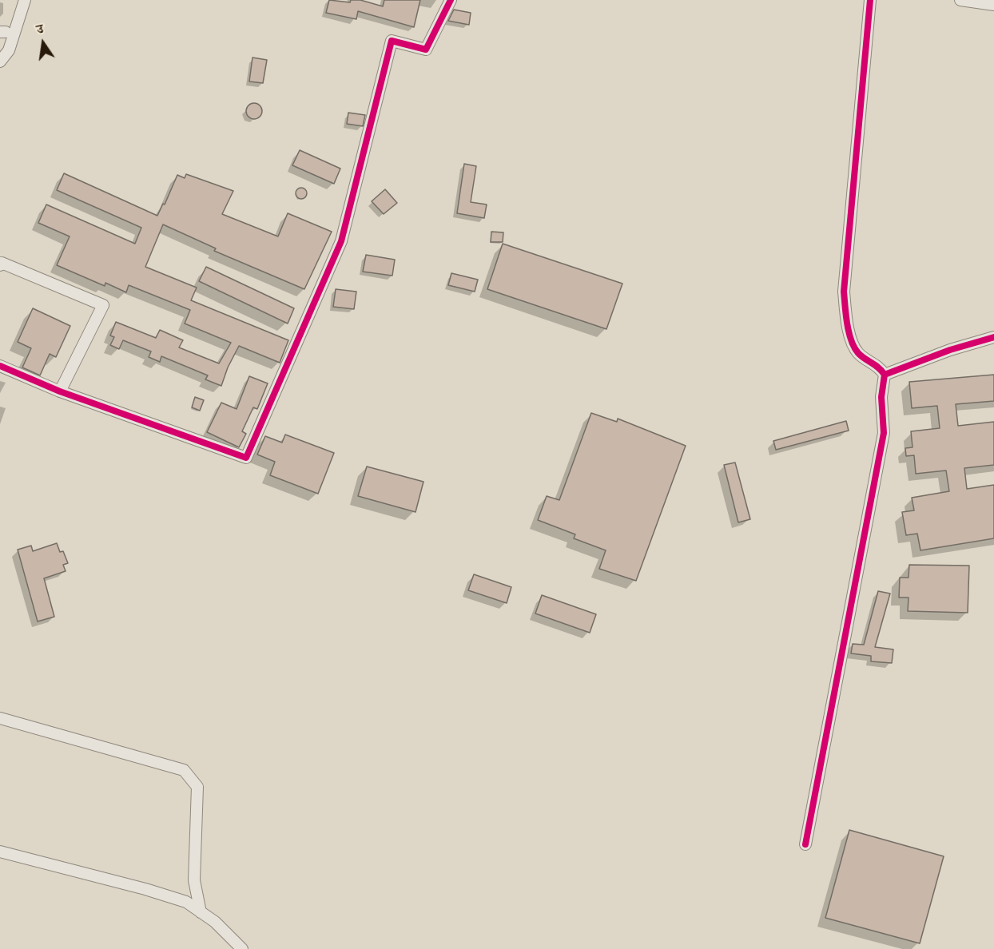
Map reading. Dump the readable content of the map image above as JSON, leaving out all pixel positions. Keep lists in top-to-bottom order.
{
  "north": "top"
}
